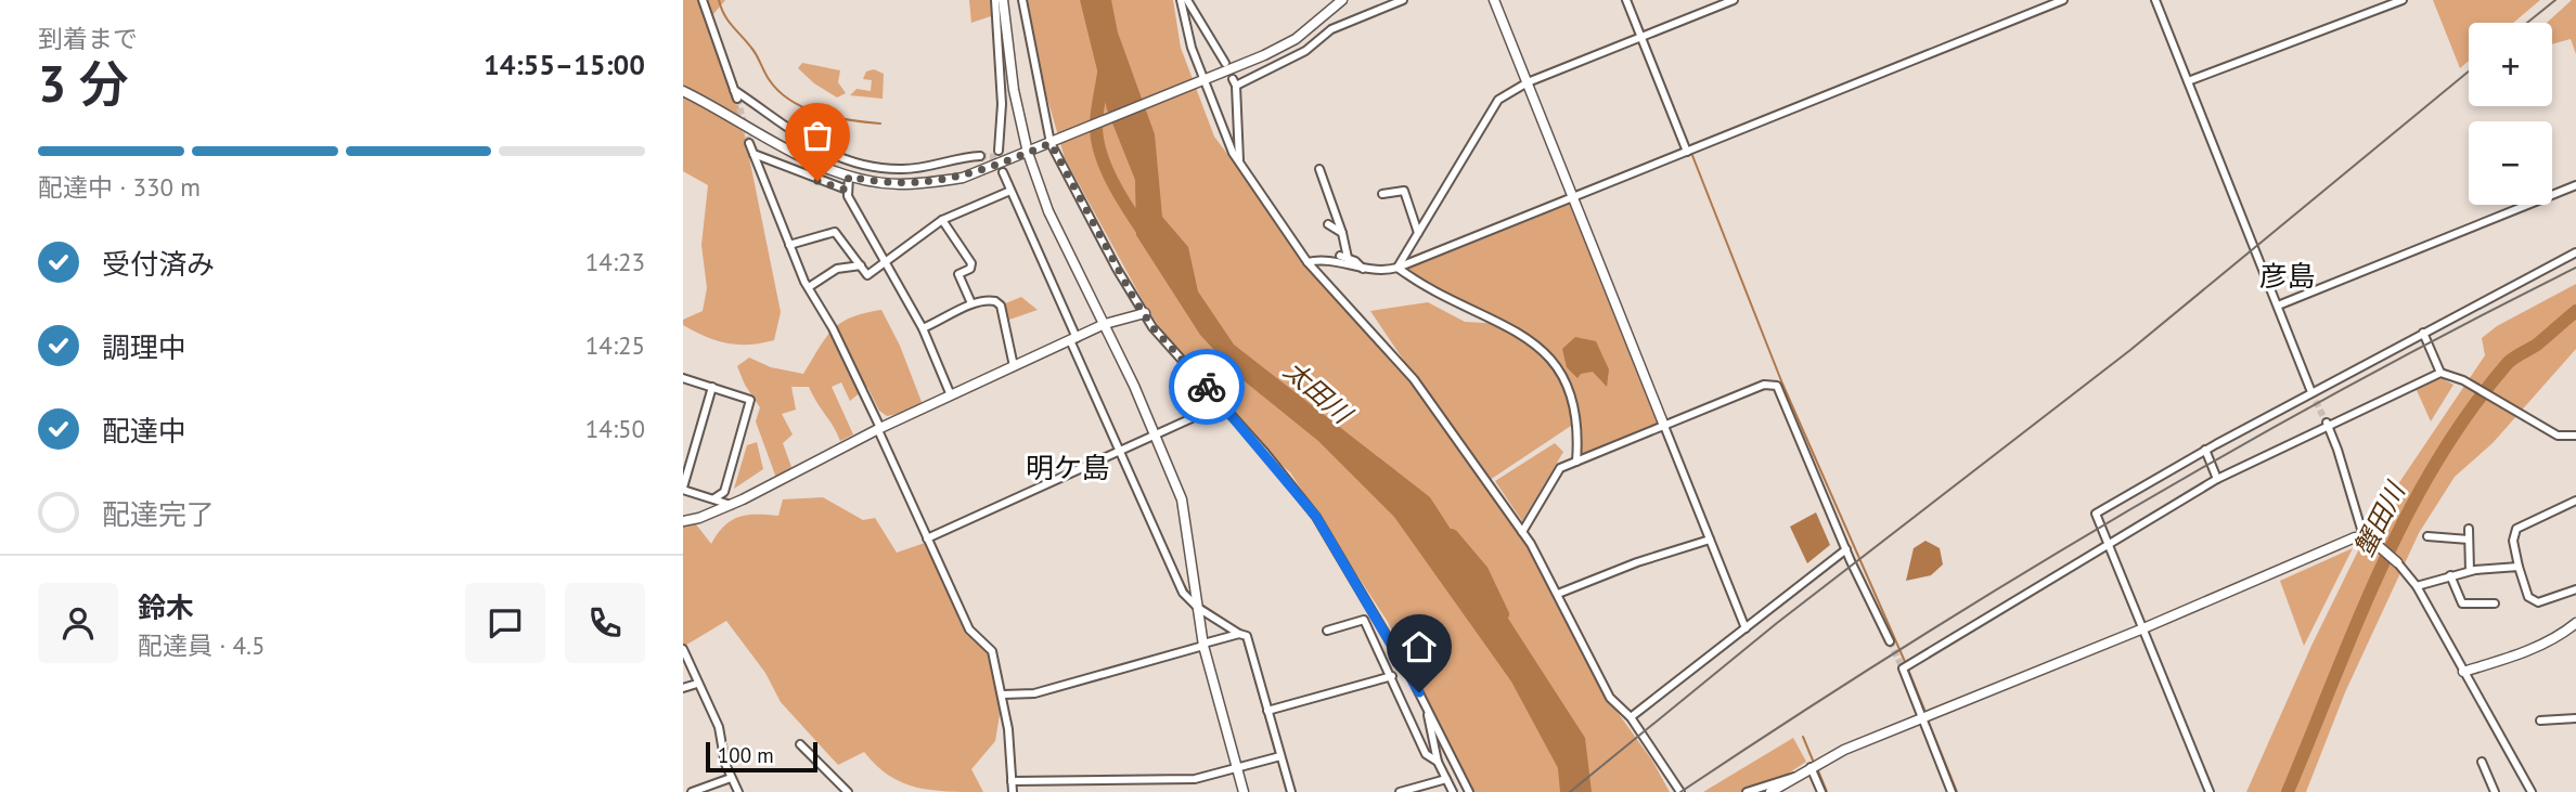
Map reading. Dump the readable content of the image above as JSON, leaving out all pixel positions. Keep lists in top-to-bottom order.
{
  "districts": ["彦島", "明ケ島"],
  "water": ["太田川", "蟹田川"],
  "scale_bar": "100 m",
  "page": {
    "heading": ["3 分", "到着まで", "14:55–15:00"],
    "panel": ["鈴木", "配達員 · 4.5"],
    "map_buttons": ["+", "−"],
    "bar": "配達中 · 330 m",
    "list": [
      ["受付済み", "14:23"],
      ["調理中", "14:25"],
      ["配達中", "14:50"],
      "配達完了"
    ],
    "scale": "100 m"
  }
}
